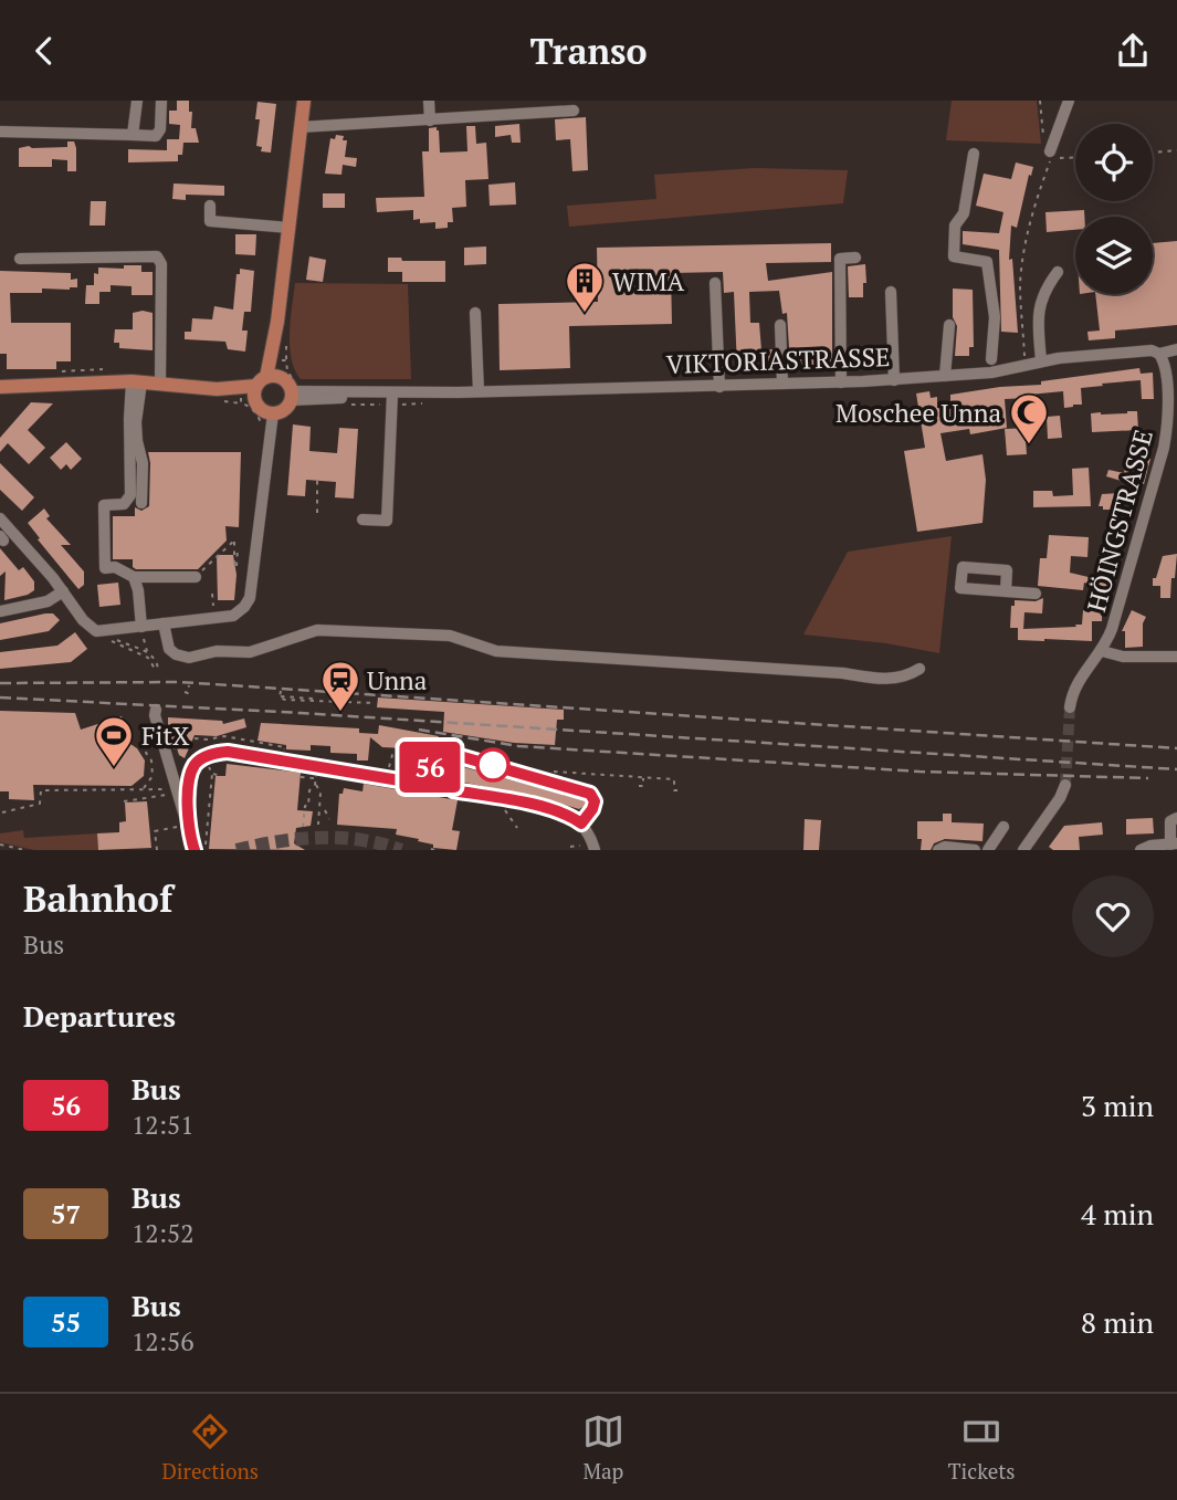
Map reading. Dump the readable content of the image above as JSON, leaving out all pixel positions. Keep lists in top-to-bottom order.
{
  "streets": {
    "street": ["VIKTORIASTRASSE", "HÖINGSTRASSE"]
  },
  "crossings": [
    ["VIKTORIASTRASSE", "HÖINGSTRASSE"]
  ],
  "places": {
    "building": ["WIMA"],
    "mosque": ["Moschee Unna"],
    "station": ["Unna"],
    "sports": ["FitX"]
  },
  "lines": ["bus line 56"],
  "page": {
    "header": "Transo",
    "on_map": "56",
    "heading": [
      ["Bahnhof", "Bus"],
      "Departures"
    ],
    "list": [
      {
        "mark": "56",
        "name": "Bus",
        "note": "12:51",
        "value": "3 min"
      },
      {
        "mark": "57",
        "name": "Bus",
        "note": "12:52",
        "value": "4 min"
      },
      {
        "mark": "55",
        "name": "Bus",
        "note": "12:56",
        "value": "8 min"
      }
    ],
    "tabs": ["Directions", "Map", "Tickets"]
  }
}
